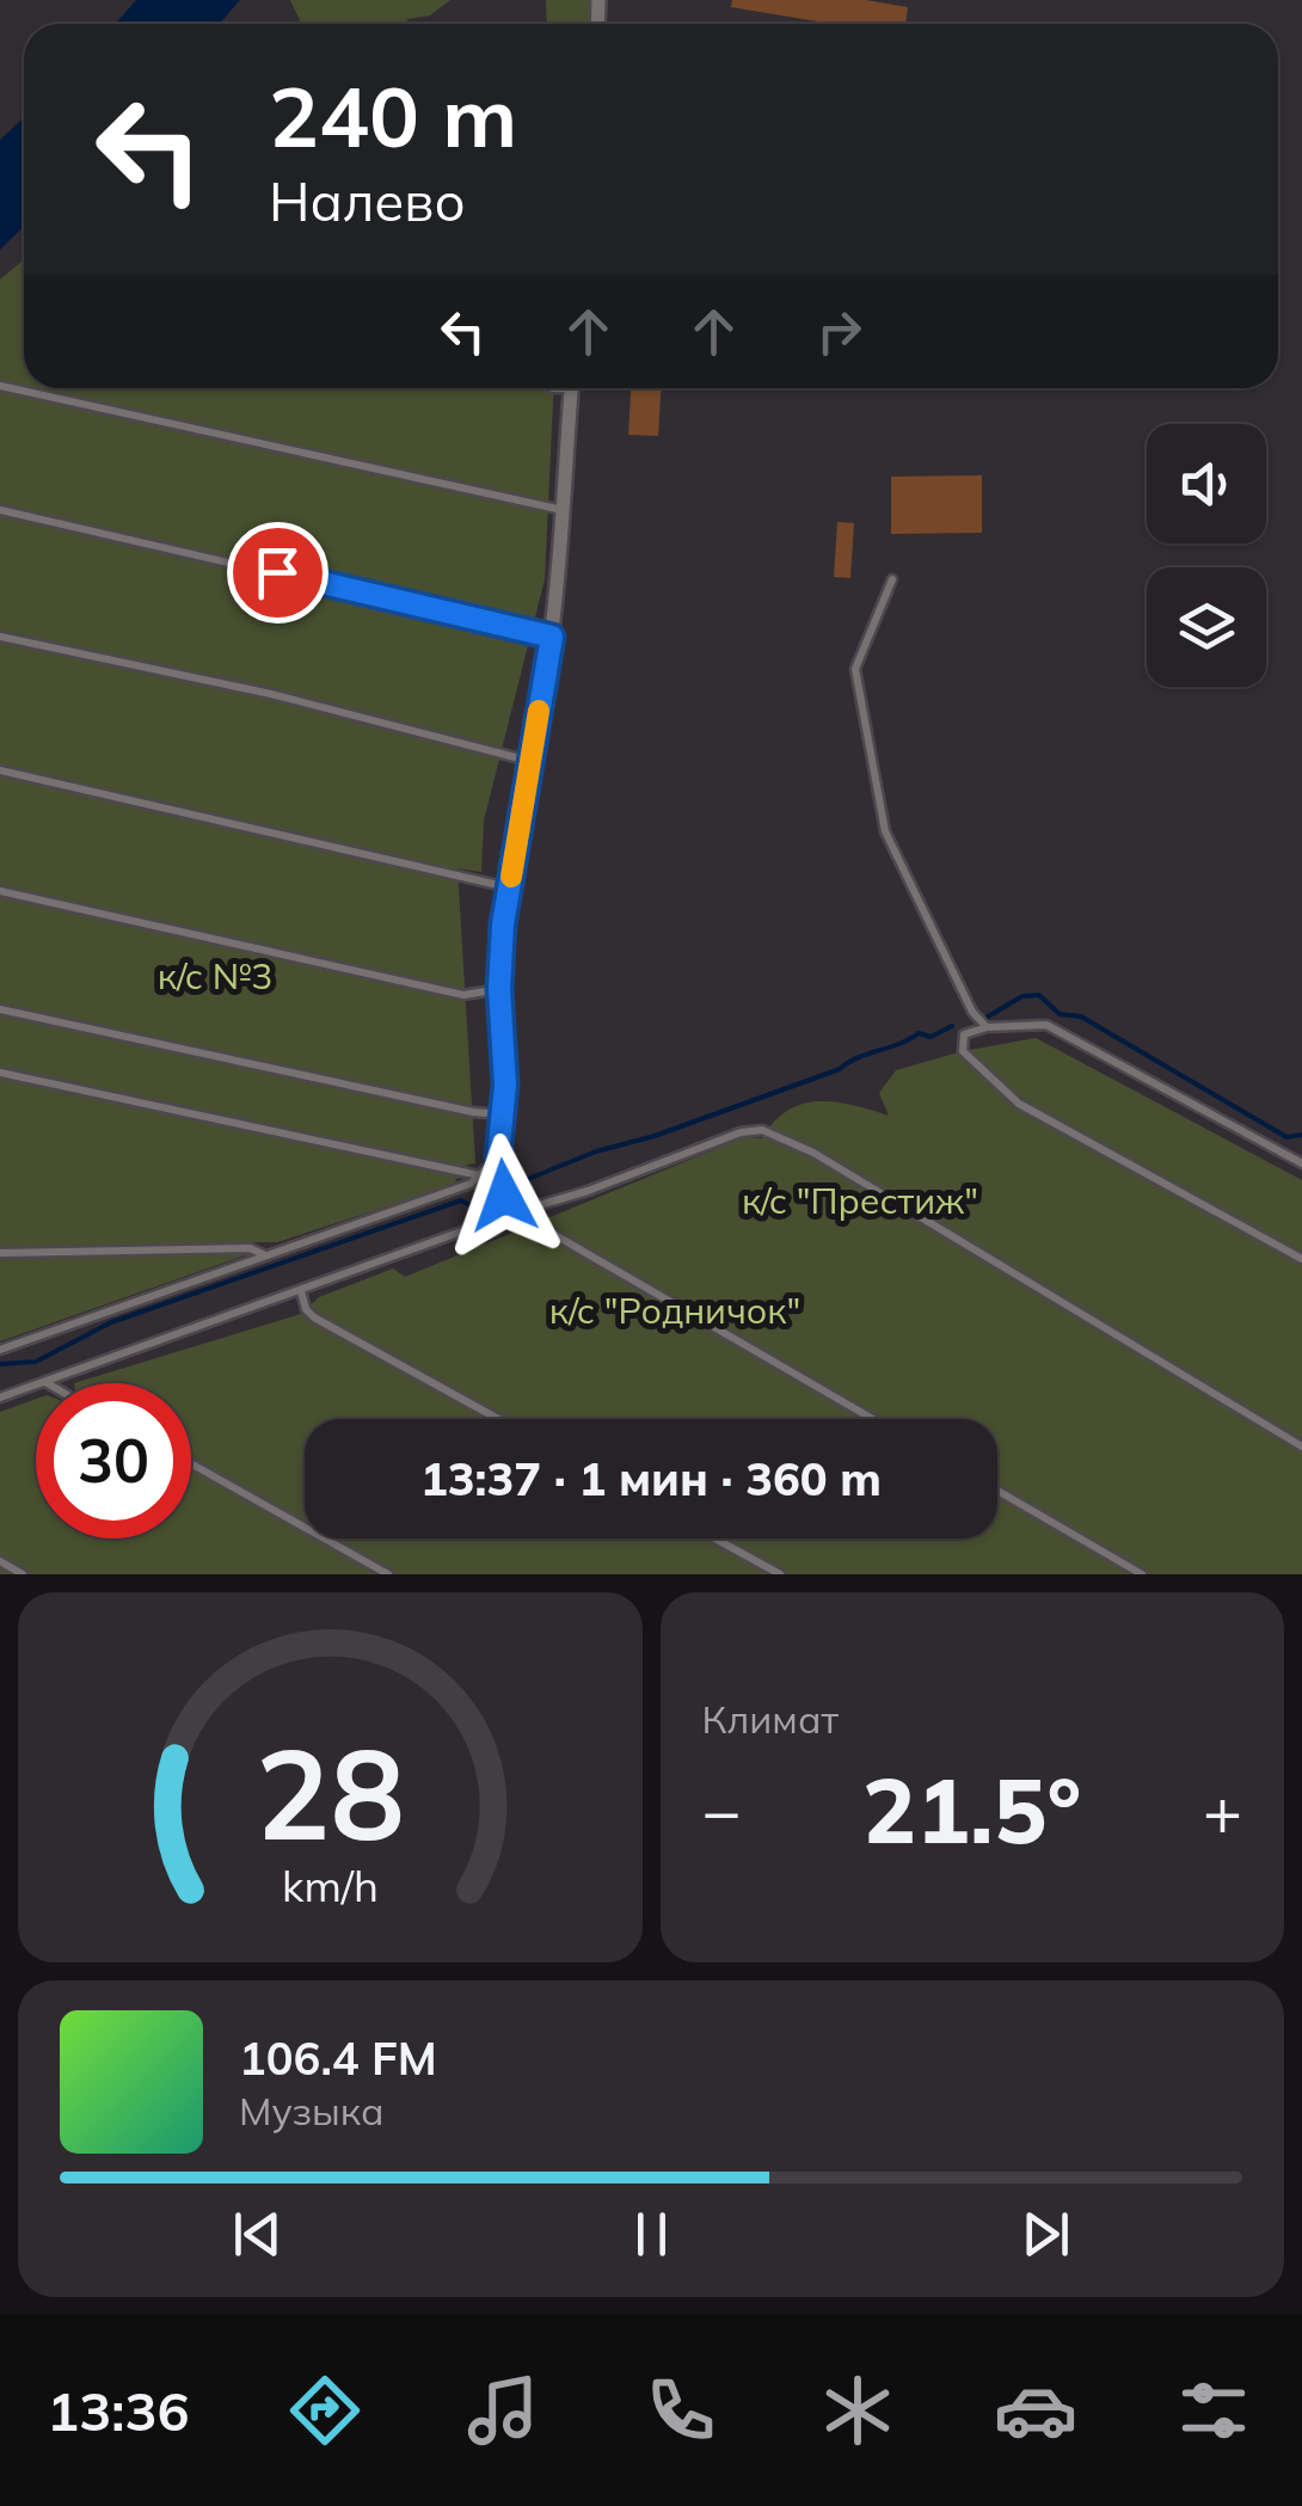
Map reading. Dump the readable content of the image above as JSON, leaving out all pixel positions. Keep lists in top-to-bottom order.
{
  "parks": ["к/с №3", "к/с \"Престиж\"", "к/с \"Родничок\""],
  "page": {
    "turn": ["240 m", "Налево"],
    "limit": "30",
    "trip": "13:37 · 1 мин · 360 m",
    "tile": "Климат",
    "heat": ["−", "21.5°", "+"],
    "song": ["106.4 FM", "Музыка"],
    "tabs": "13:36",
    "gauge": ["28", "km/h"]
  }
}
